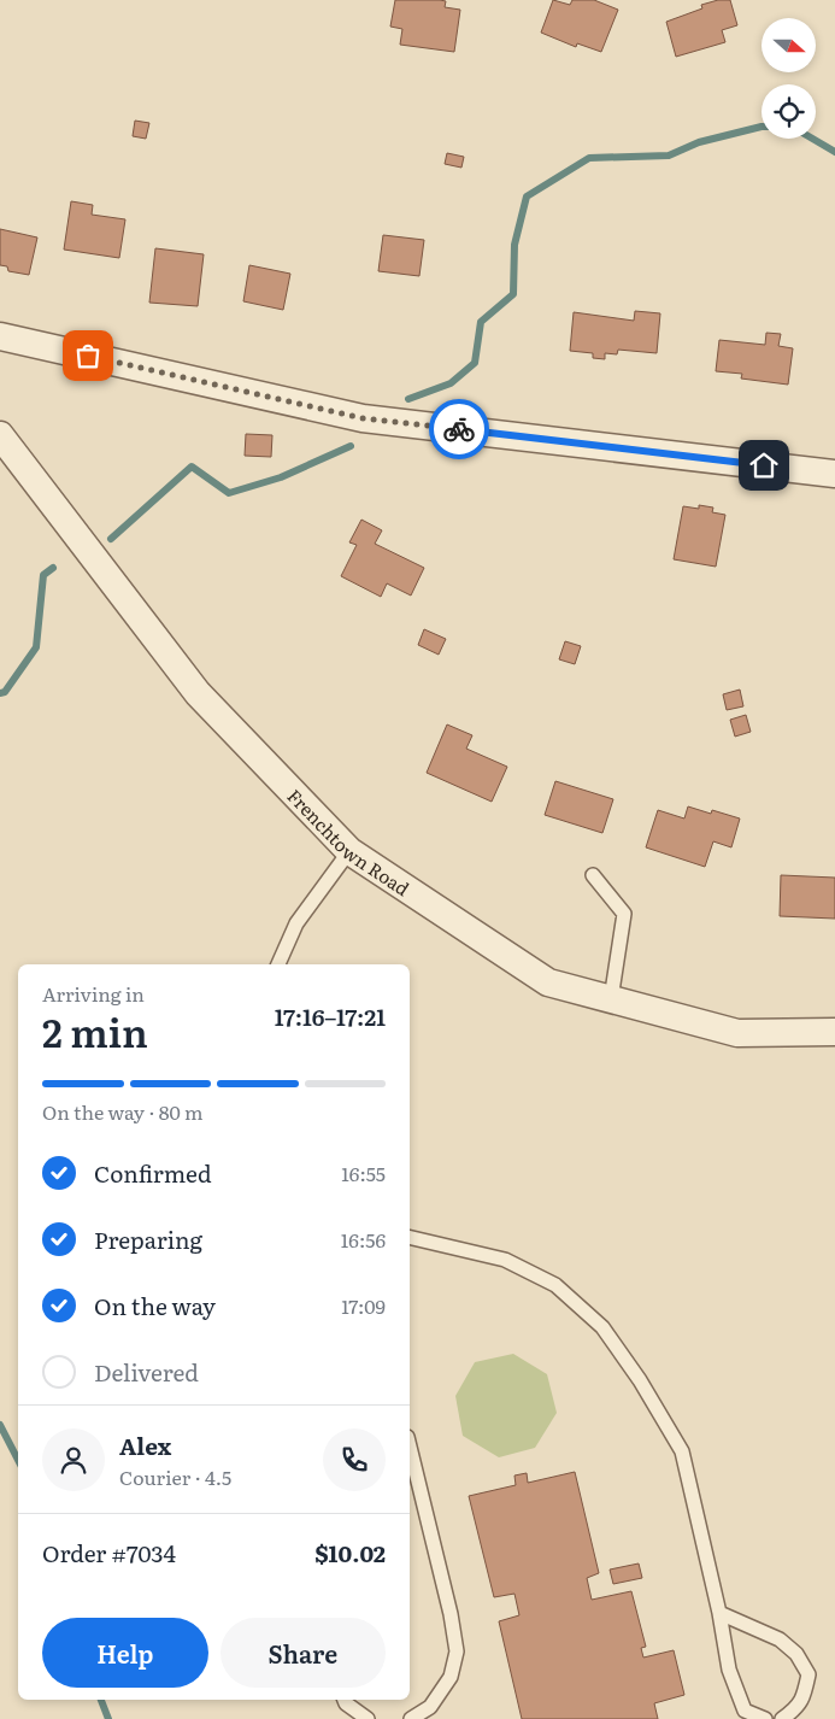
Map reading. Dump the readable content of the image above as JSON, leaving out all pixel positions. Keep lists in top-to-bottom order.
{
  "streets": {
    "street": ["Frenchtown Road"]
  },
  "north": "right",
  "page": {
    "heading": ["2 min", "Arriving in", "17:16–17:21"],
    "panel": [
      "Alex",
      "Courier · 4.5",
      "Order #7034",
      "$10.02"
    ],
    "bar": "On the way · 80 m",
    "list": [
      ["Confirmed", "16:55"],
      ["Preparing", "16:56"],
      ["On the way", "17:09"],
      "Delivered"
    ],
    "buttons": ["Help", "Share"]
  }
}
